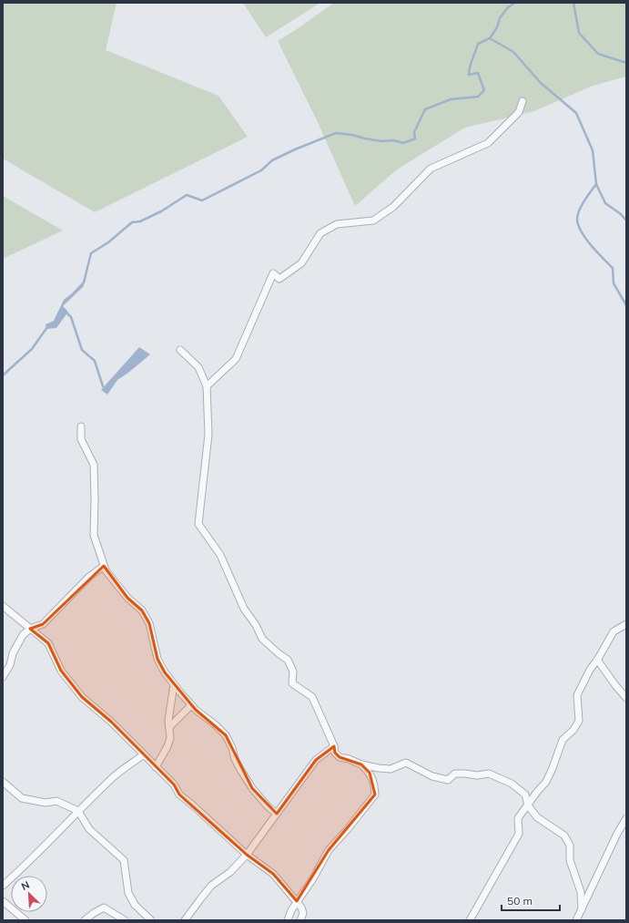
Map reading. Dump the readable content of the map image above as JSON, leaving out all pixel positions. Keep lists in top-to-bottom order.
{
  "scale_bar": "50 m",
  "north": "top left"
}
